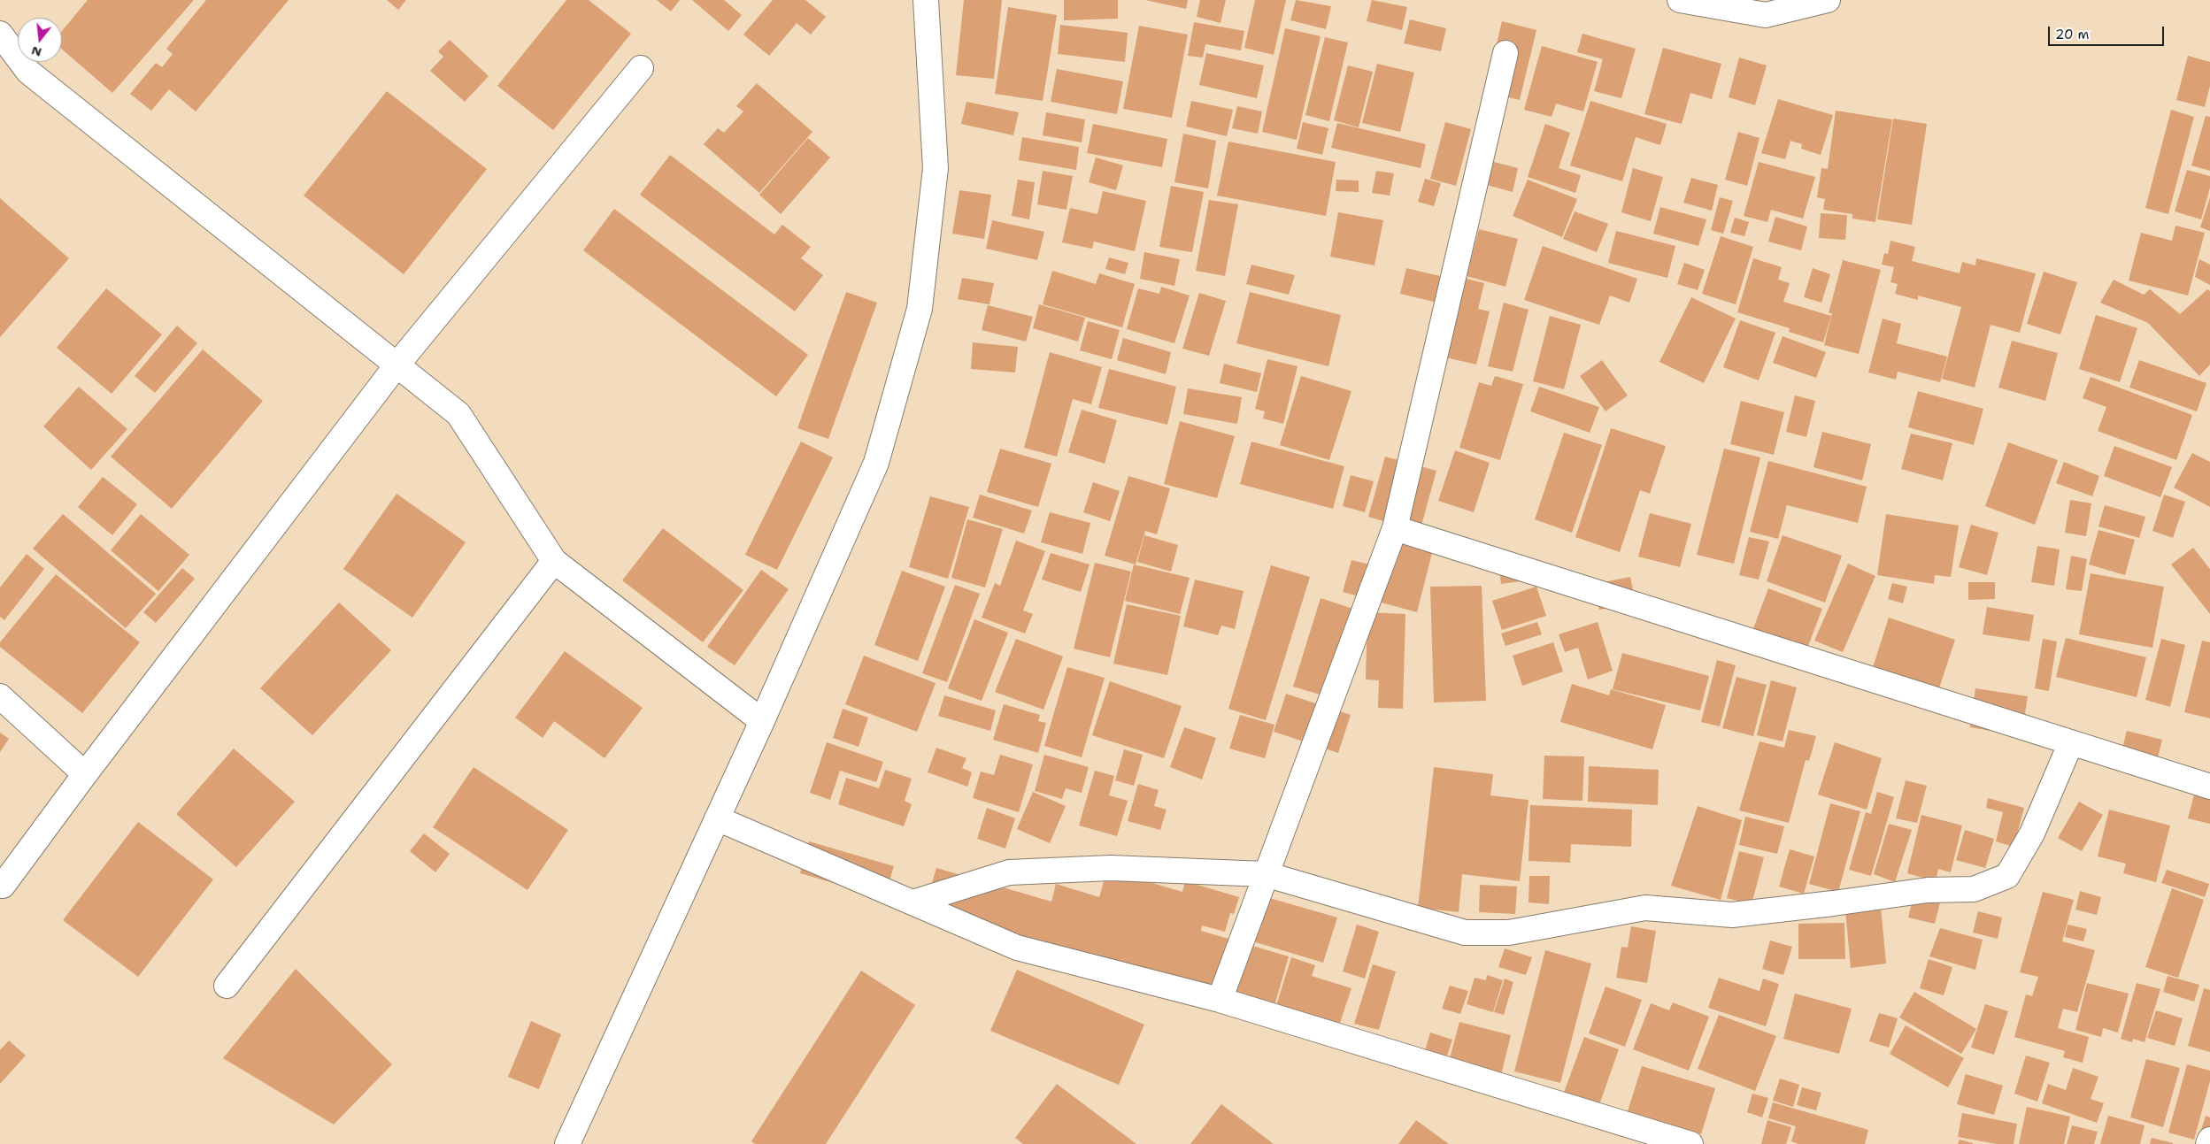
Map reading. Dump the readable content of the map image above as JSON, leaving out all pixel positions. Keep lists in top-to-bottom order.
{
  "scale_bar": "20 m",
  "north": "bottom"
}
